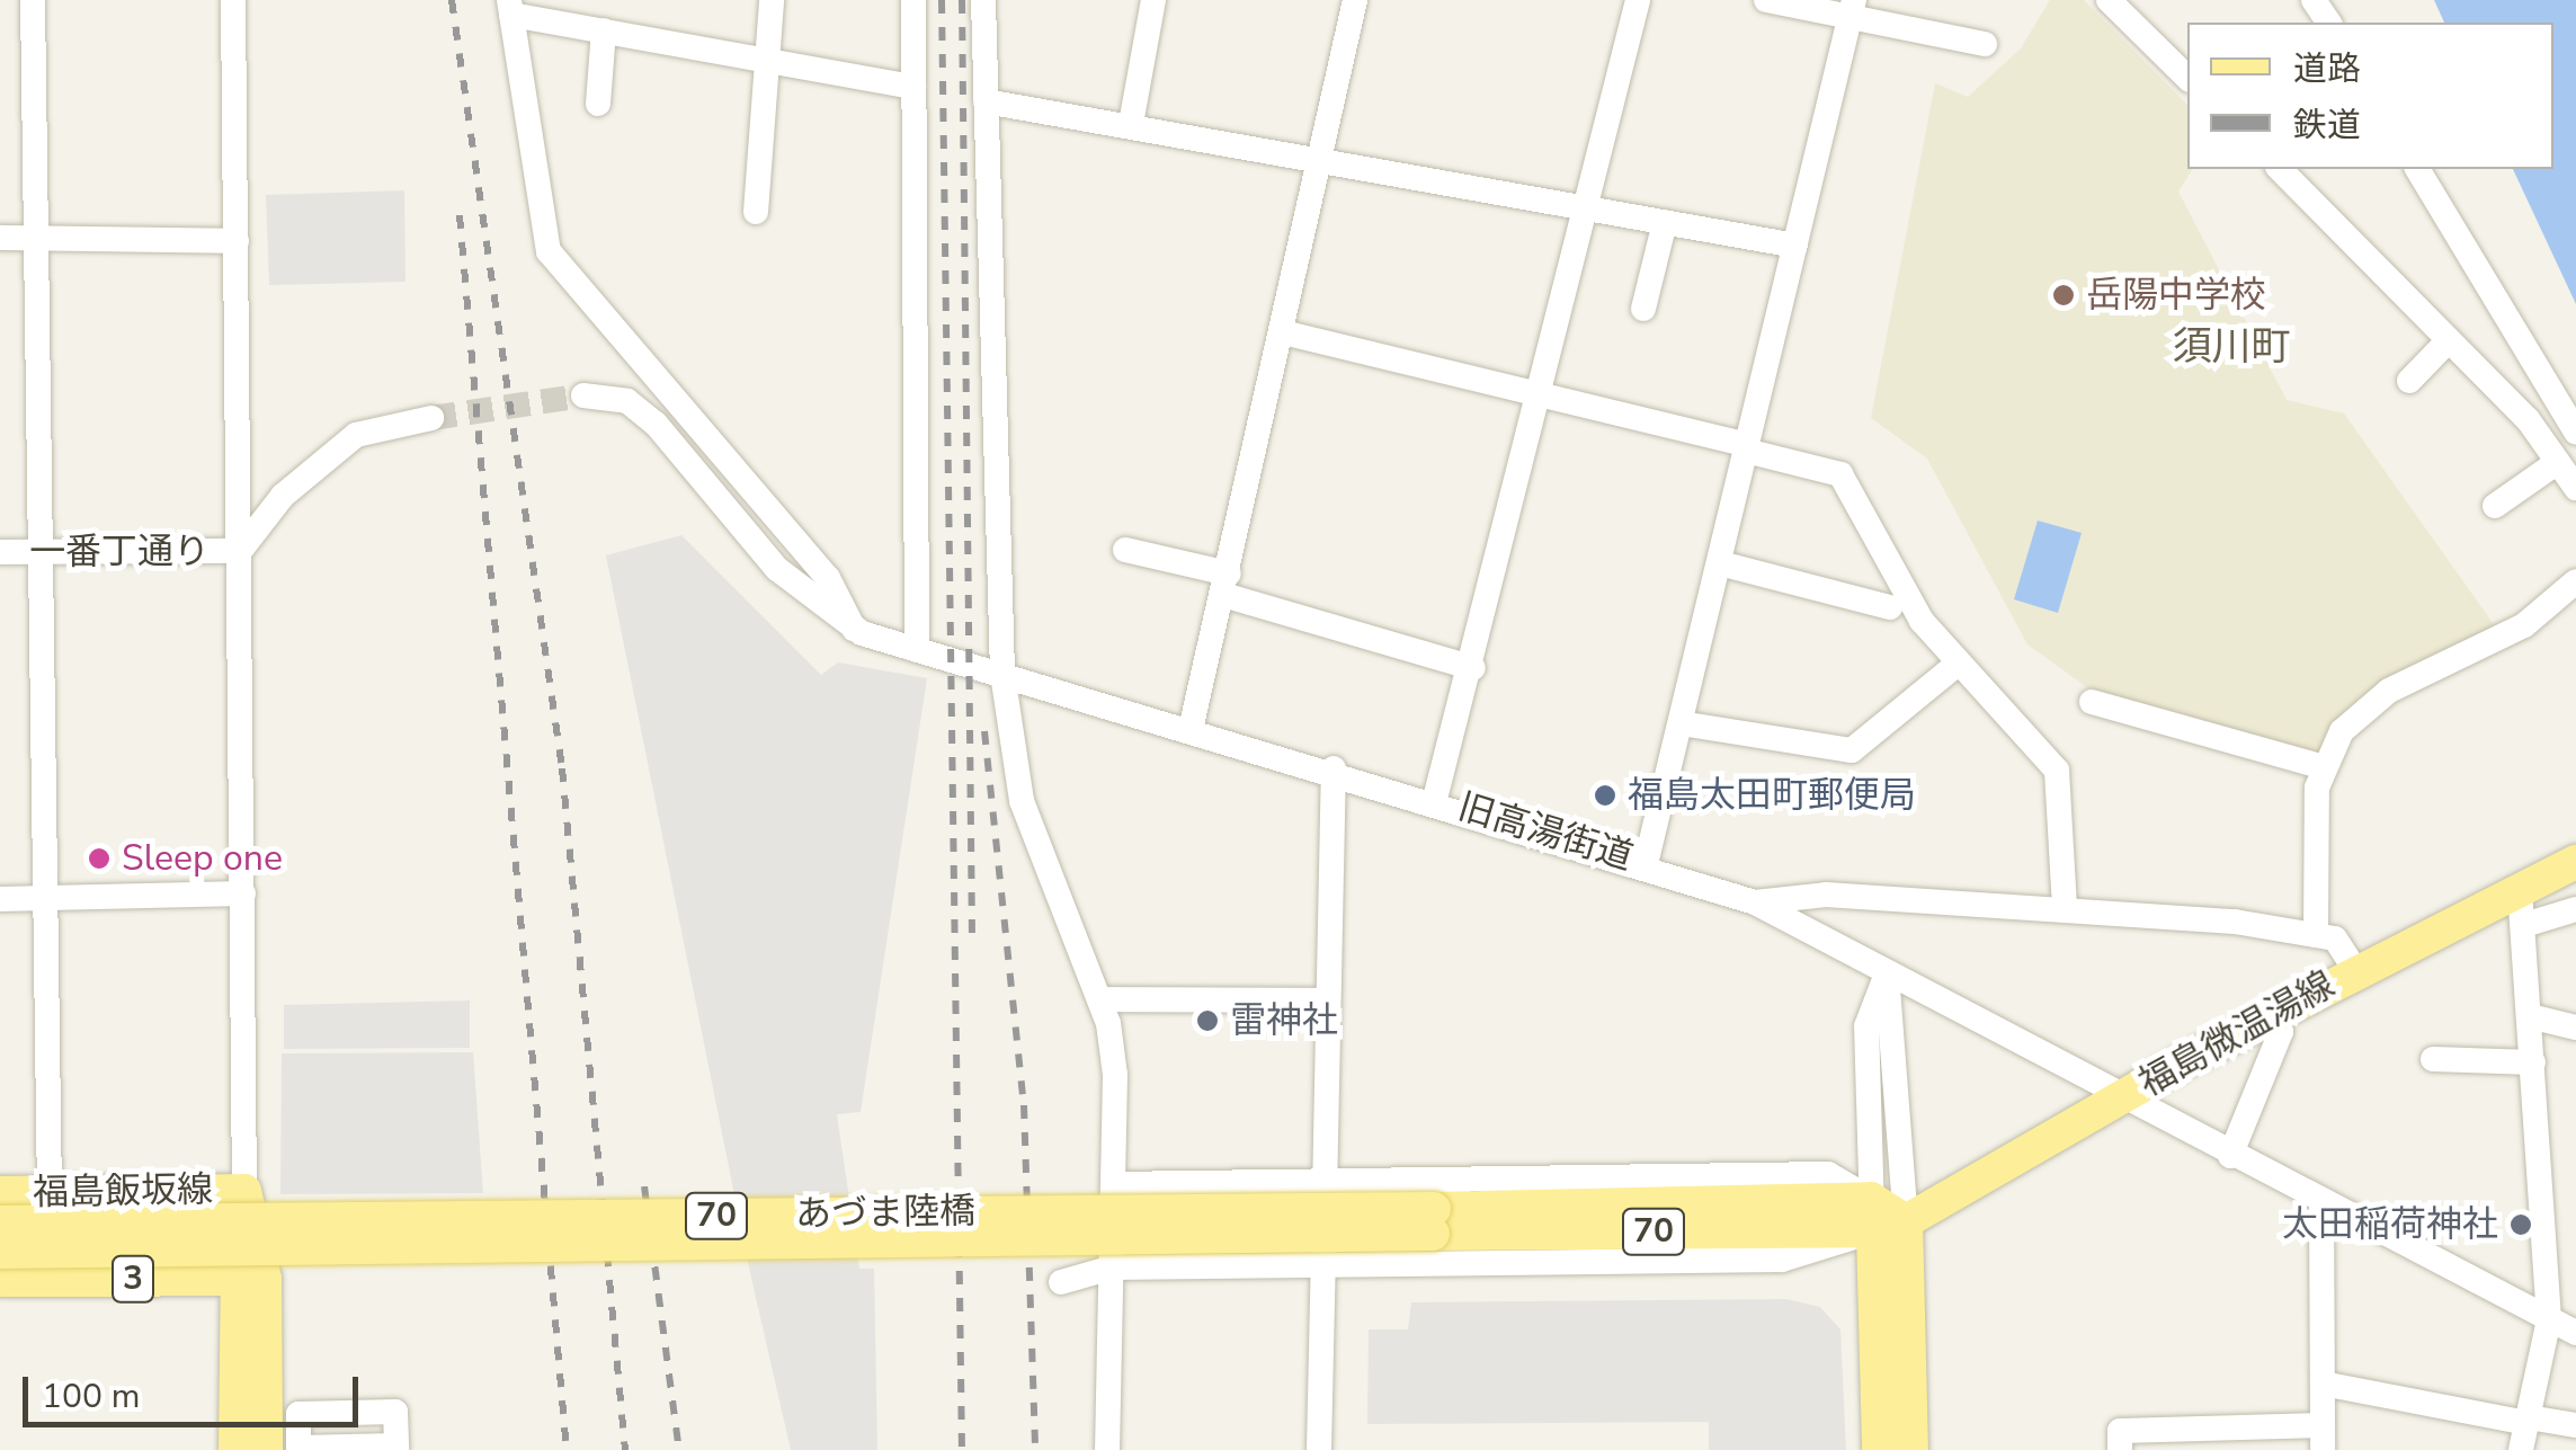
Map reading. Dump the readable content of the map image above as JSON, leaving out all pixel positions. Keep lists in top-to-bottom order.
{
  "streets": {
    "main road": [
      "福島微温湯線",
      "福島飯坂線",
      "あづま陸橋",
      "70",
      "3"
    ],
    "street": ["一番丁通り", "旧高湯街道"]
  },
  "crossings": [
    ["旧高湯街道", "福島微温湯線"],
    ["福島微温湯線", "70"],
    ["福島飯坂線", "3"],
    ["あづま陸橋", "70"]
  ],
  "districts": ["須川町"],
  "places": [
    "岳陽中学校",
    "福島太田町郵便局",
    "Sleep one",
    "雷神社",
    "太田稲荷神社"
  ],
  "legend": ["道路", "鉄道"],
  "scale_bar": "100 m"
}
